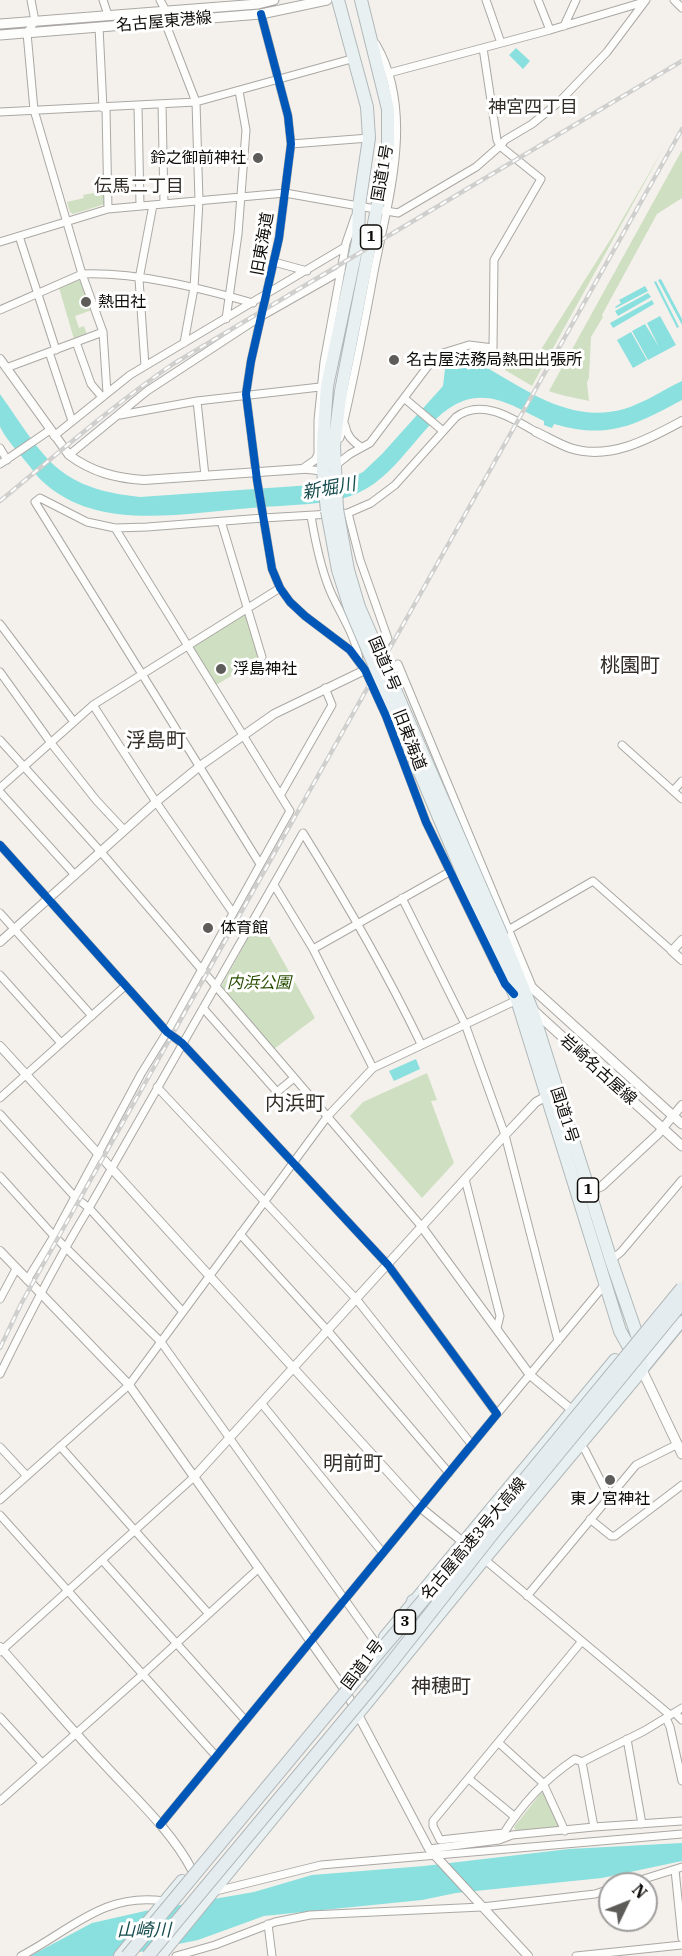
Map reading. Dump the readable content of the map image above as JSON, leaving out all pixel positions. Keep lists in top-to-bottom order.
{
  "streets": {
    "highway": [
      "国道1号",
      "1",
      "名古屋高速3号大高線",
      "3"
    ],
    "main road": ["名古屋東港線", "岩崎名古屋線"],
    "street": ["旧東海道"]
  },
  "crossings": [
    ["名古屋東港線", "旧東海道"],
    ["国道1号", "旧東海道"],
    ["国道1号", "岩崎名古屋線"],
    ["旧東海道", "岩崎名古屋線"]
  ],
  "districts": [
    "神宮四丁目",
    "伝馬二丁目",
    "桃園町",
    "浮島町",
    "内浜町",
    "明前町",
    "神穂町"
  ],
  "water": ["新堀川", "山崎川"],
  "parks": ["内浜公園"],
  "places": [
    "鈴之御前神社",
    "熱田社",
    "名古屋法務局熱田出張所",
    "浮島神社",
    "体育館",
    "東ノ宮神社"
  ],
  "north": "top right"
}
